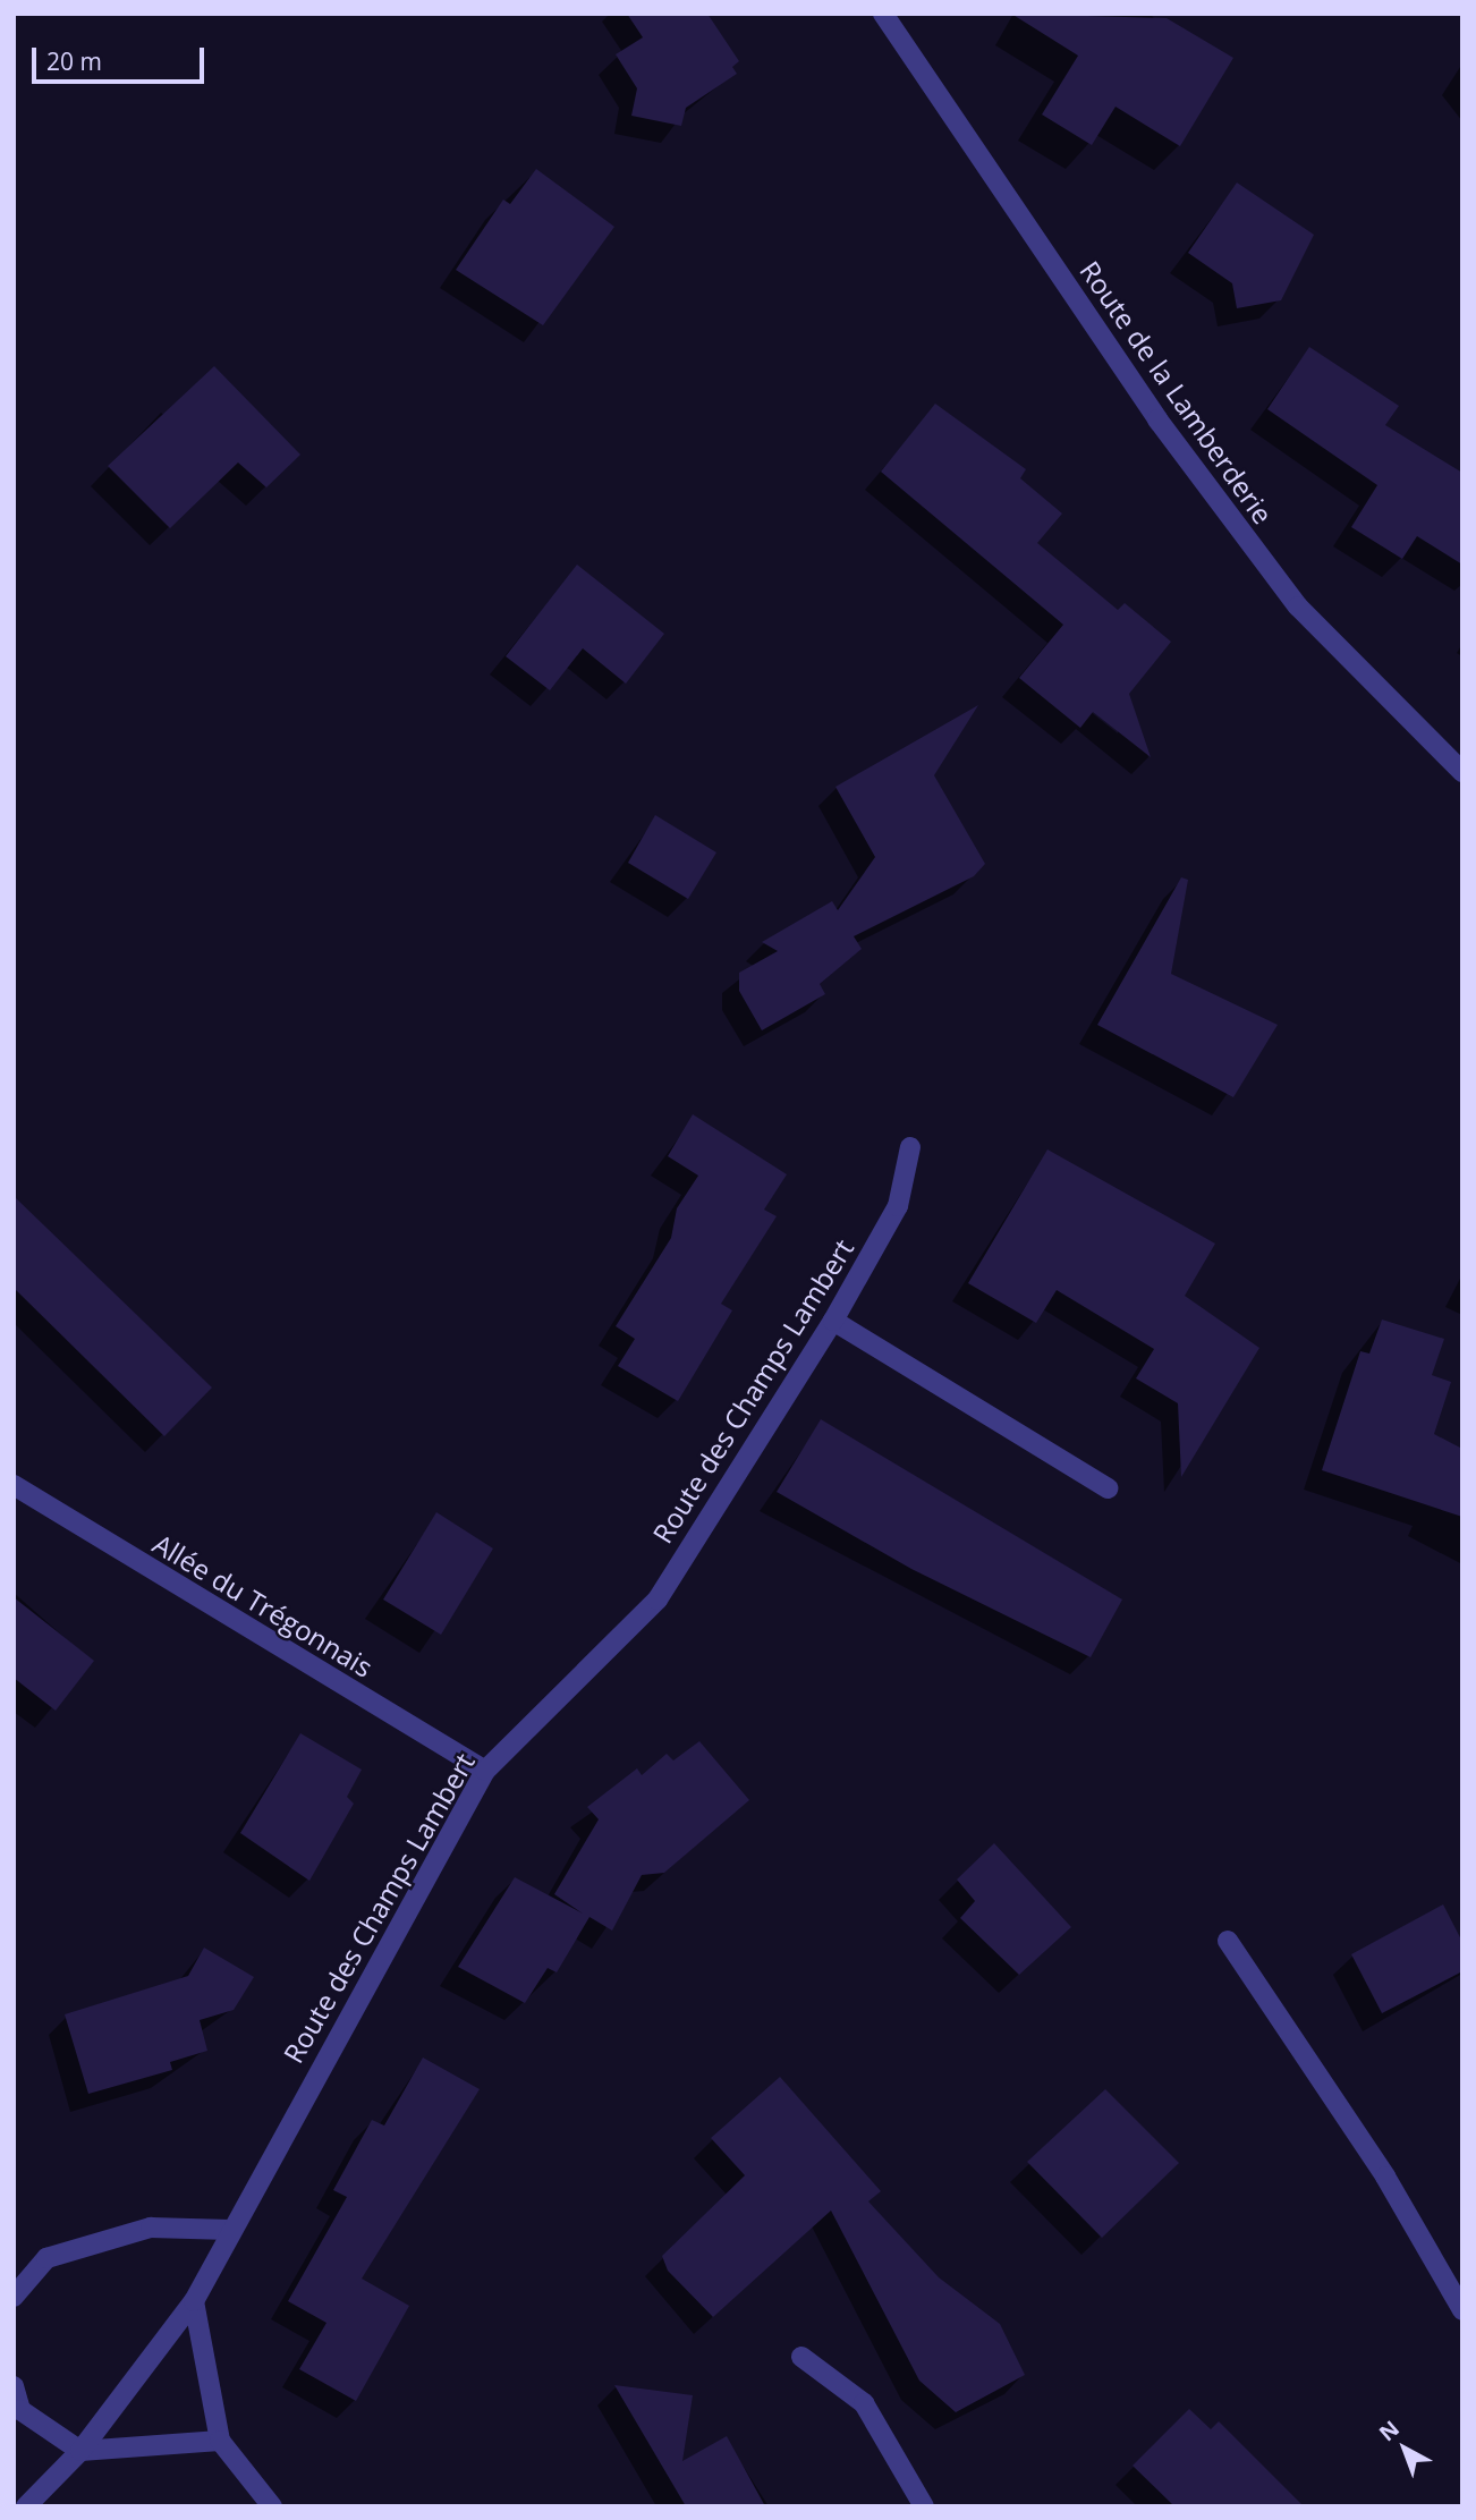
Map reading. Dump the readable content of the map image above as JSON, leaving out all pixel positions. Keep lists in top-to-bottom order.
{
  "streets": {
    "street": ["Route de la Lamberderie", "Route des Champs Lambert", "Allée du Trégonnais"]
  },
  "crossings": [
    ["Route des Champs Lambert", "Allée du Trégonnais"]
  ],
  "scale_bar": "20 m",
  "north": "top left"
}
